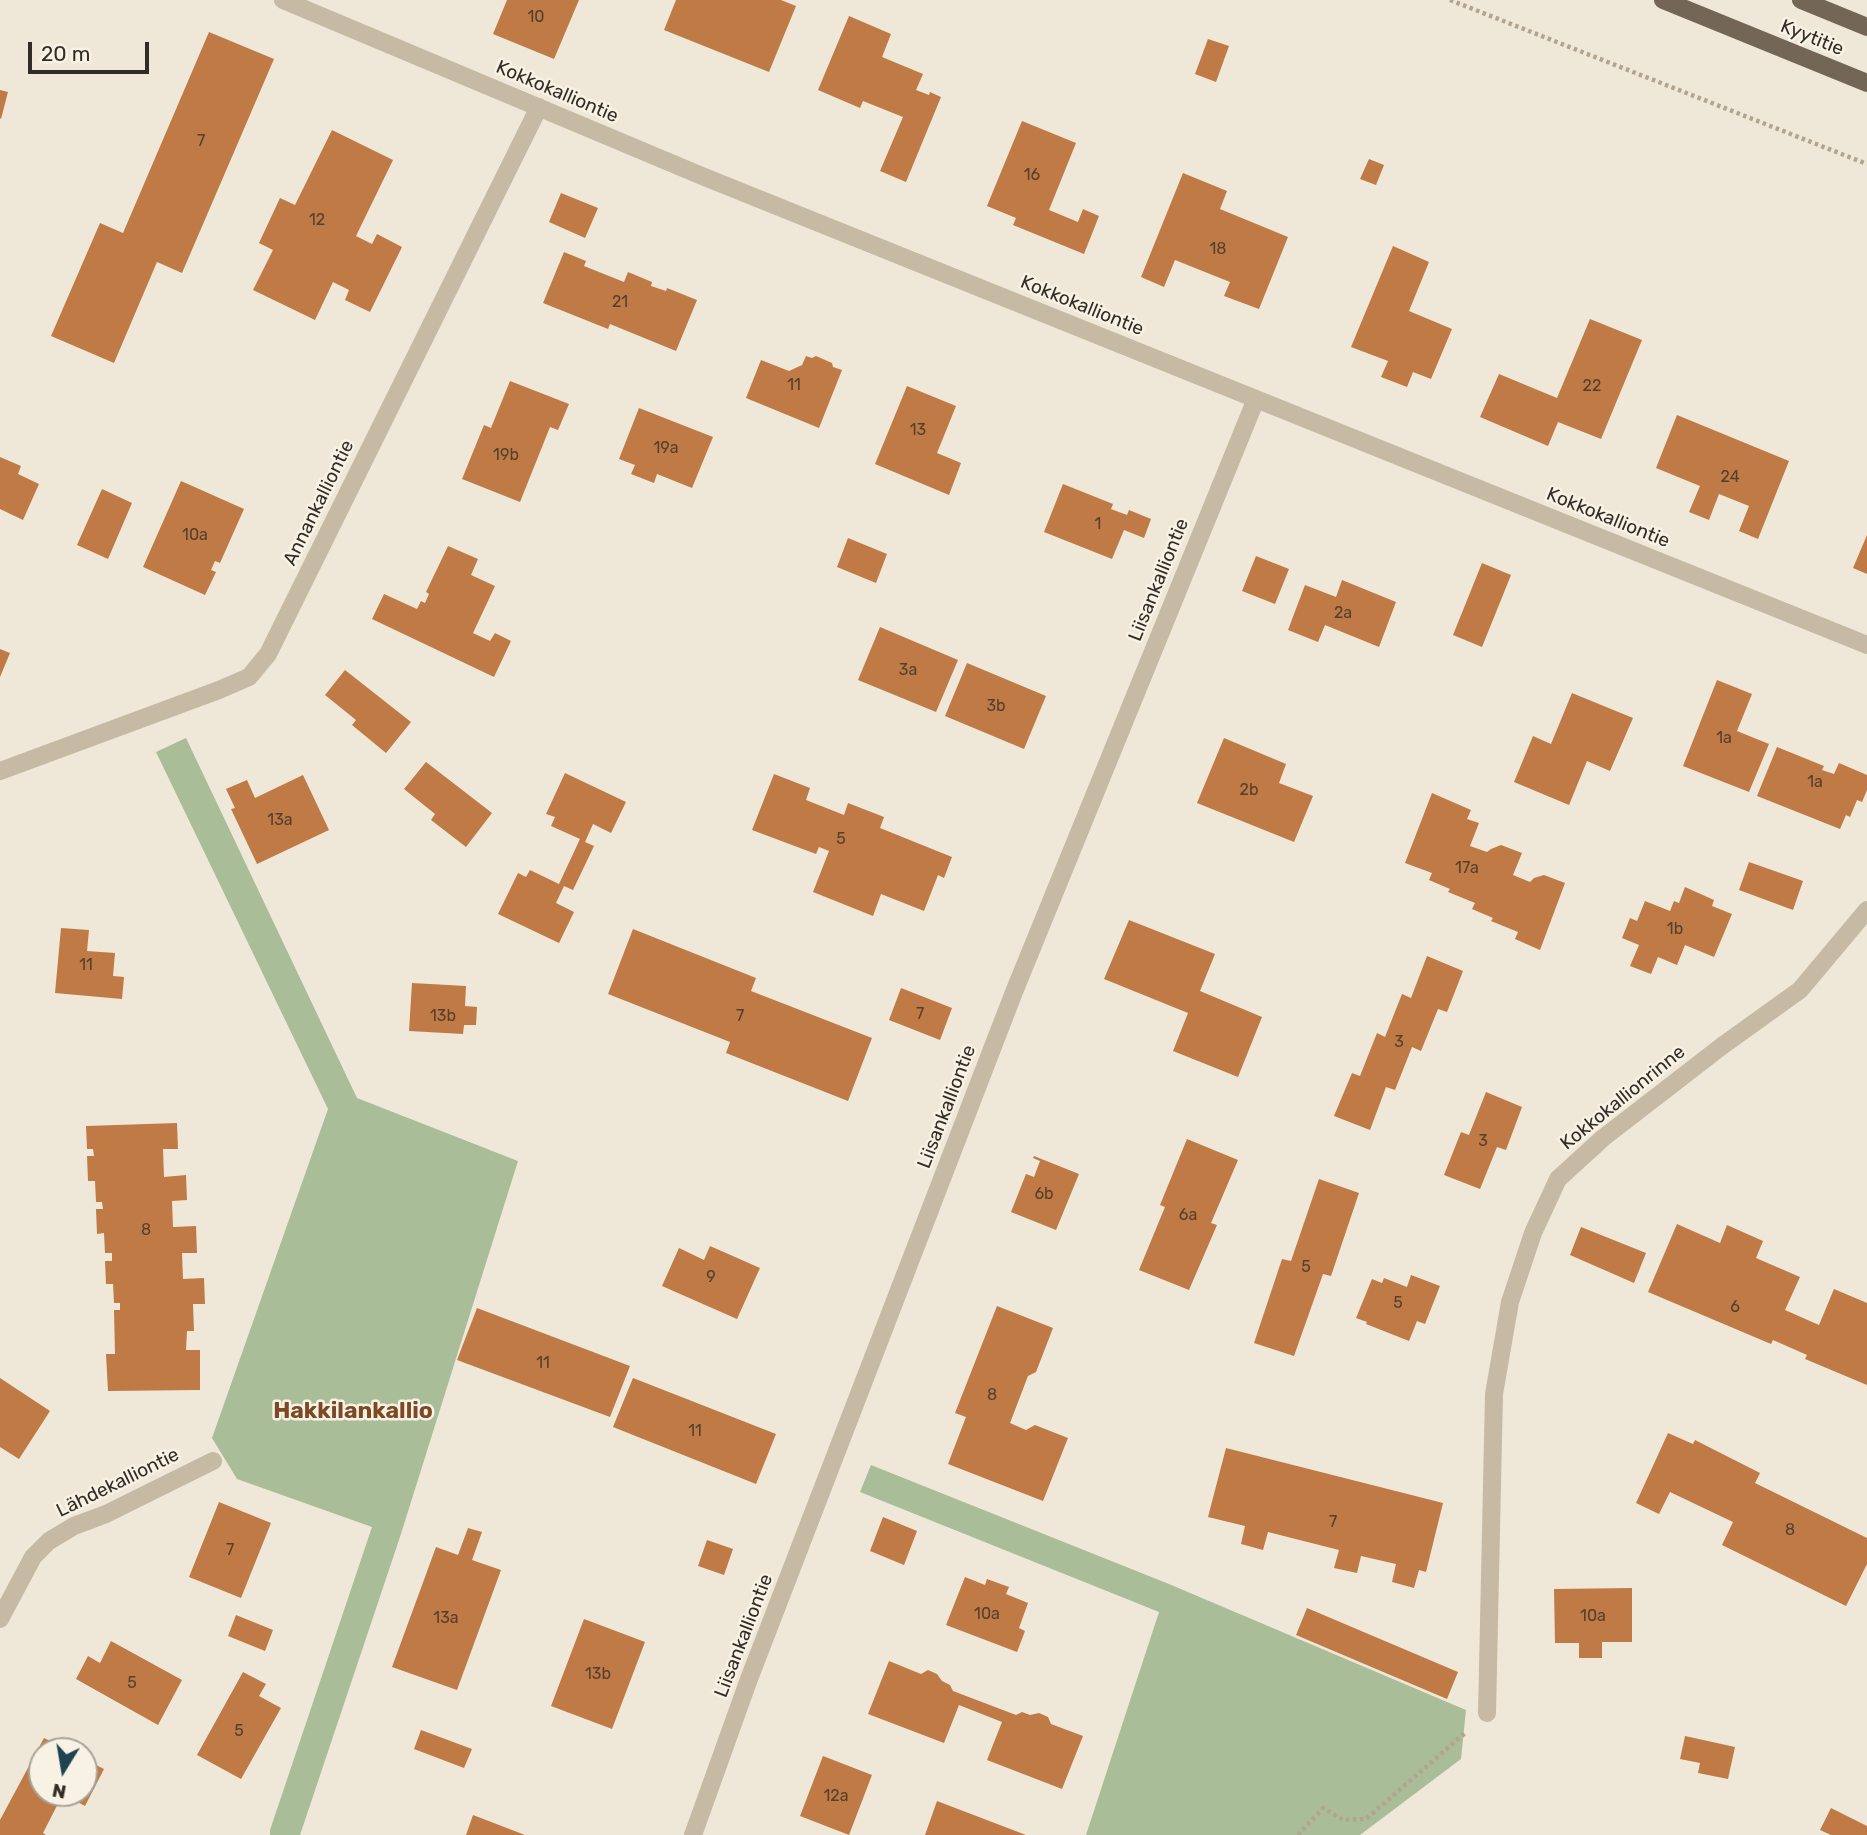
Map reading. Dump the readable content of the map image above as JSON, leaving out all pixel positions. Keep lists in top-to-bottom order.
{
  "streets": {
    "main road": ["Kyytitie"],
    "street": [
      "Kokkokalliontie",
      "Annankalliontie",
      "Liisankalliontie",
      "Kokkokallionrinne",
      "Lähdekalliontie"
    ]
  },
  "crossings": [
    ["Kokkokalliontie", "Annankalliontie"],
    ["Kokkokalliontie", "Liisankalliontie"]
  ],
  "districts": ["Hakkilankallio"],
  "house_numbers": [
    "10",
    "7",
    "16",
    "12",
    "18",
    "21",
    "11",
    "22",
    "13",
    "19a",
    "19b",
    "24",
    "1",
    "10a",
    "2a",
    "3a",
    "3b",
    "1a",
    "1a",
    "2b",
    "13a",
    "5",
    "17a",
    "1b",
    "11",
    "7",
    "13b",
    "7",
    "3",
    "3",
    "6b",
    "6a",
    "8",
    "5",
    "9",
    "5",
    "6",
    "11",
    "8",
    "11",
    "7",
    "8",
    "7",
    "10a",
    "10a",
    "13a",
    "13b",
    "5",
    "5",
    "12a"
  ],
  "scale_bar": "20 m",
  "north": "bottom"
}
